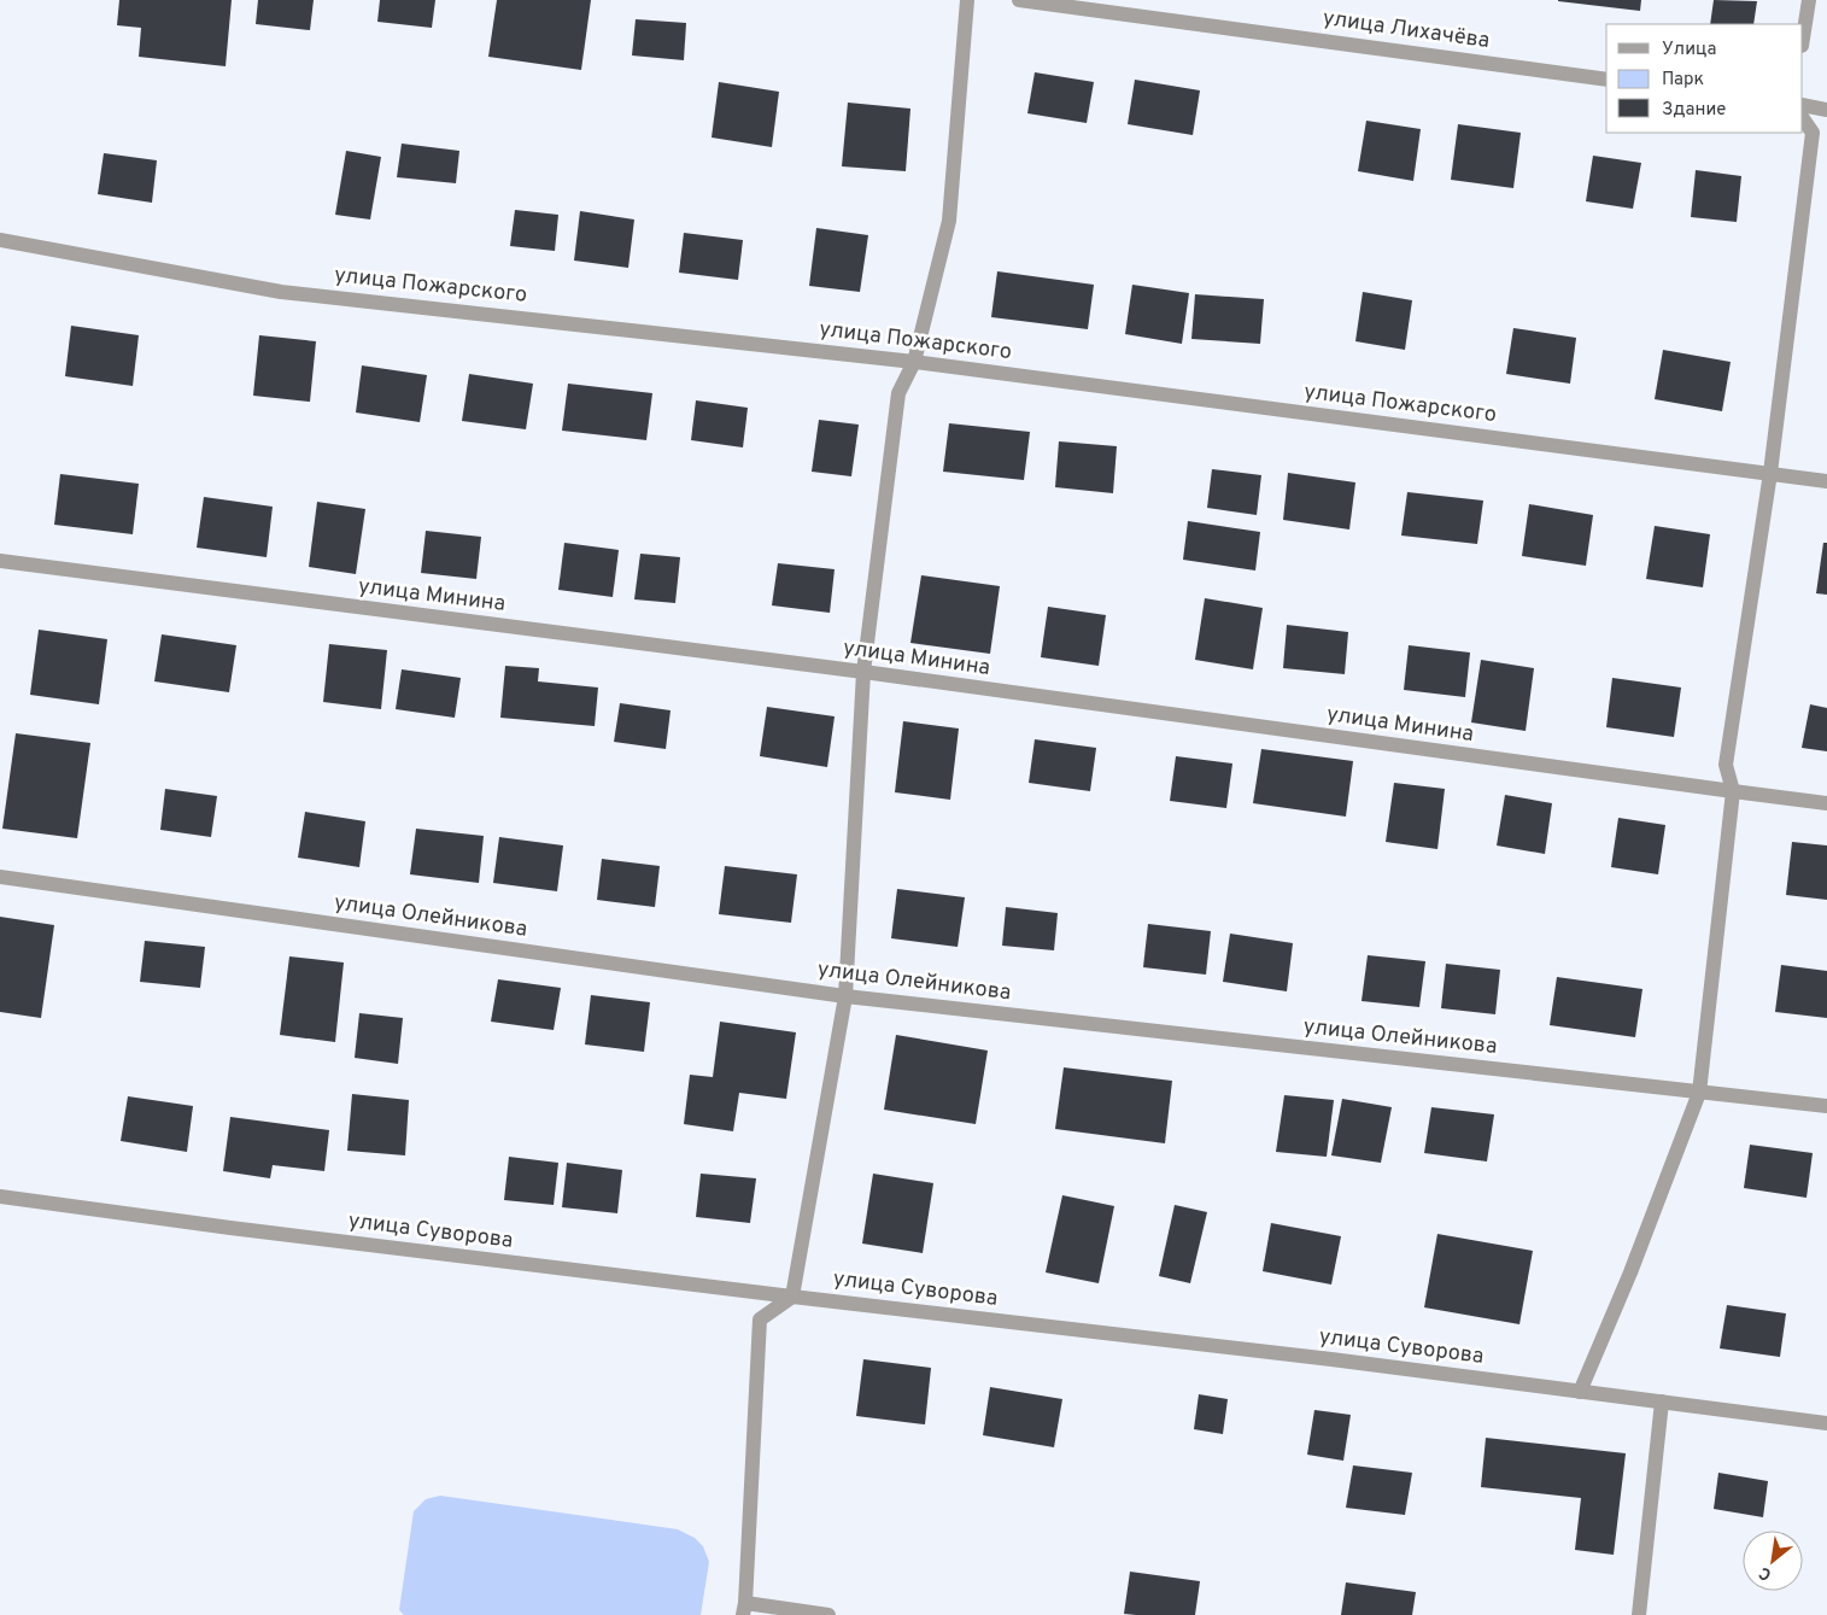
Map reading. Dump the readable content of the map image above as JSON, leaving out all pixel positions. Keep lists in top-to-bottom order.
{
  "streets": {
    "street": [
      "улица Лихачёва",
      "улица Пожарского",
      "улица Минина",
      "улица Олейникова",
      "улица Суворова"
    ]
  },
  "legend": ["Улица", "Парк", "Здание"],
  "north": "bottom left"
}
